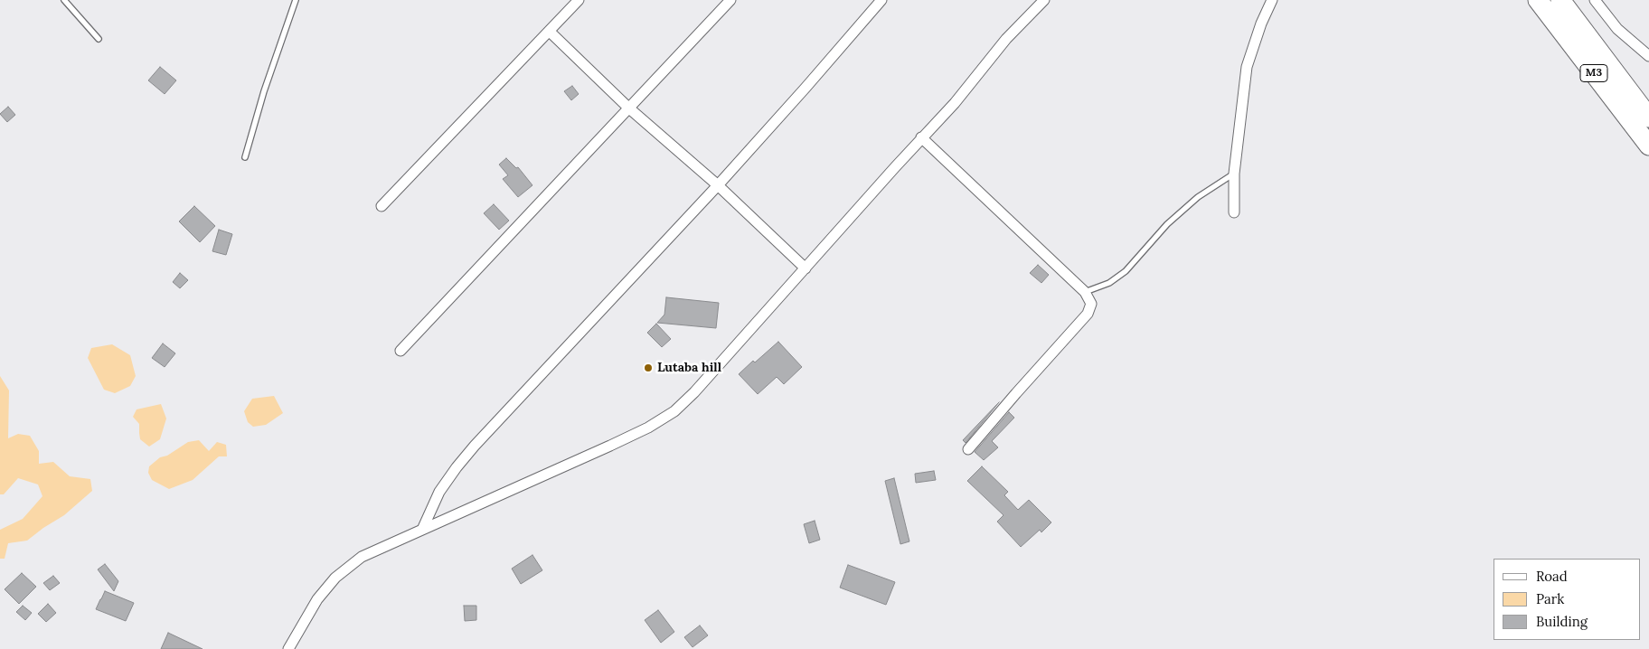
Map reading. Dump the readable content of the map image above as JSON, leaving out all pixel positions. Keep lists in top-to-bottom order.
{
  "streets": {
    "highway": ["M3"]
  },
  "places": ["Lutaba hill"],
  "legend": ["Road", "Park", "Building"]
}
